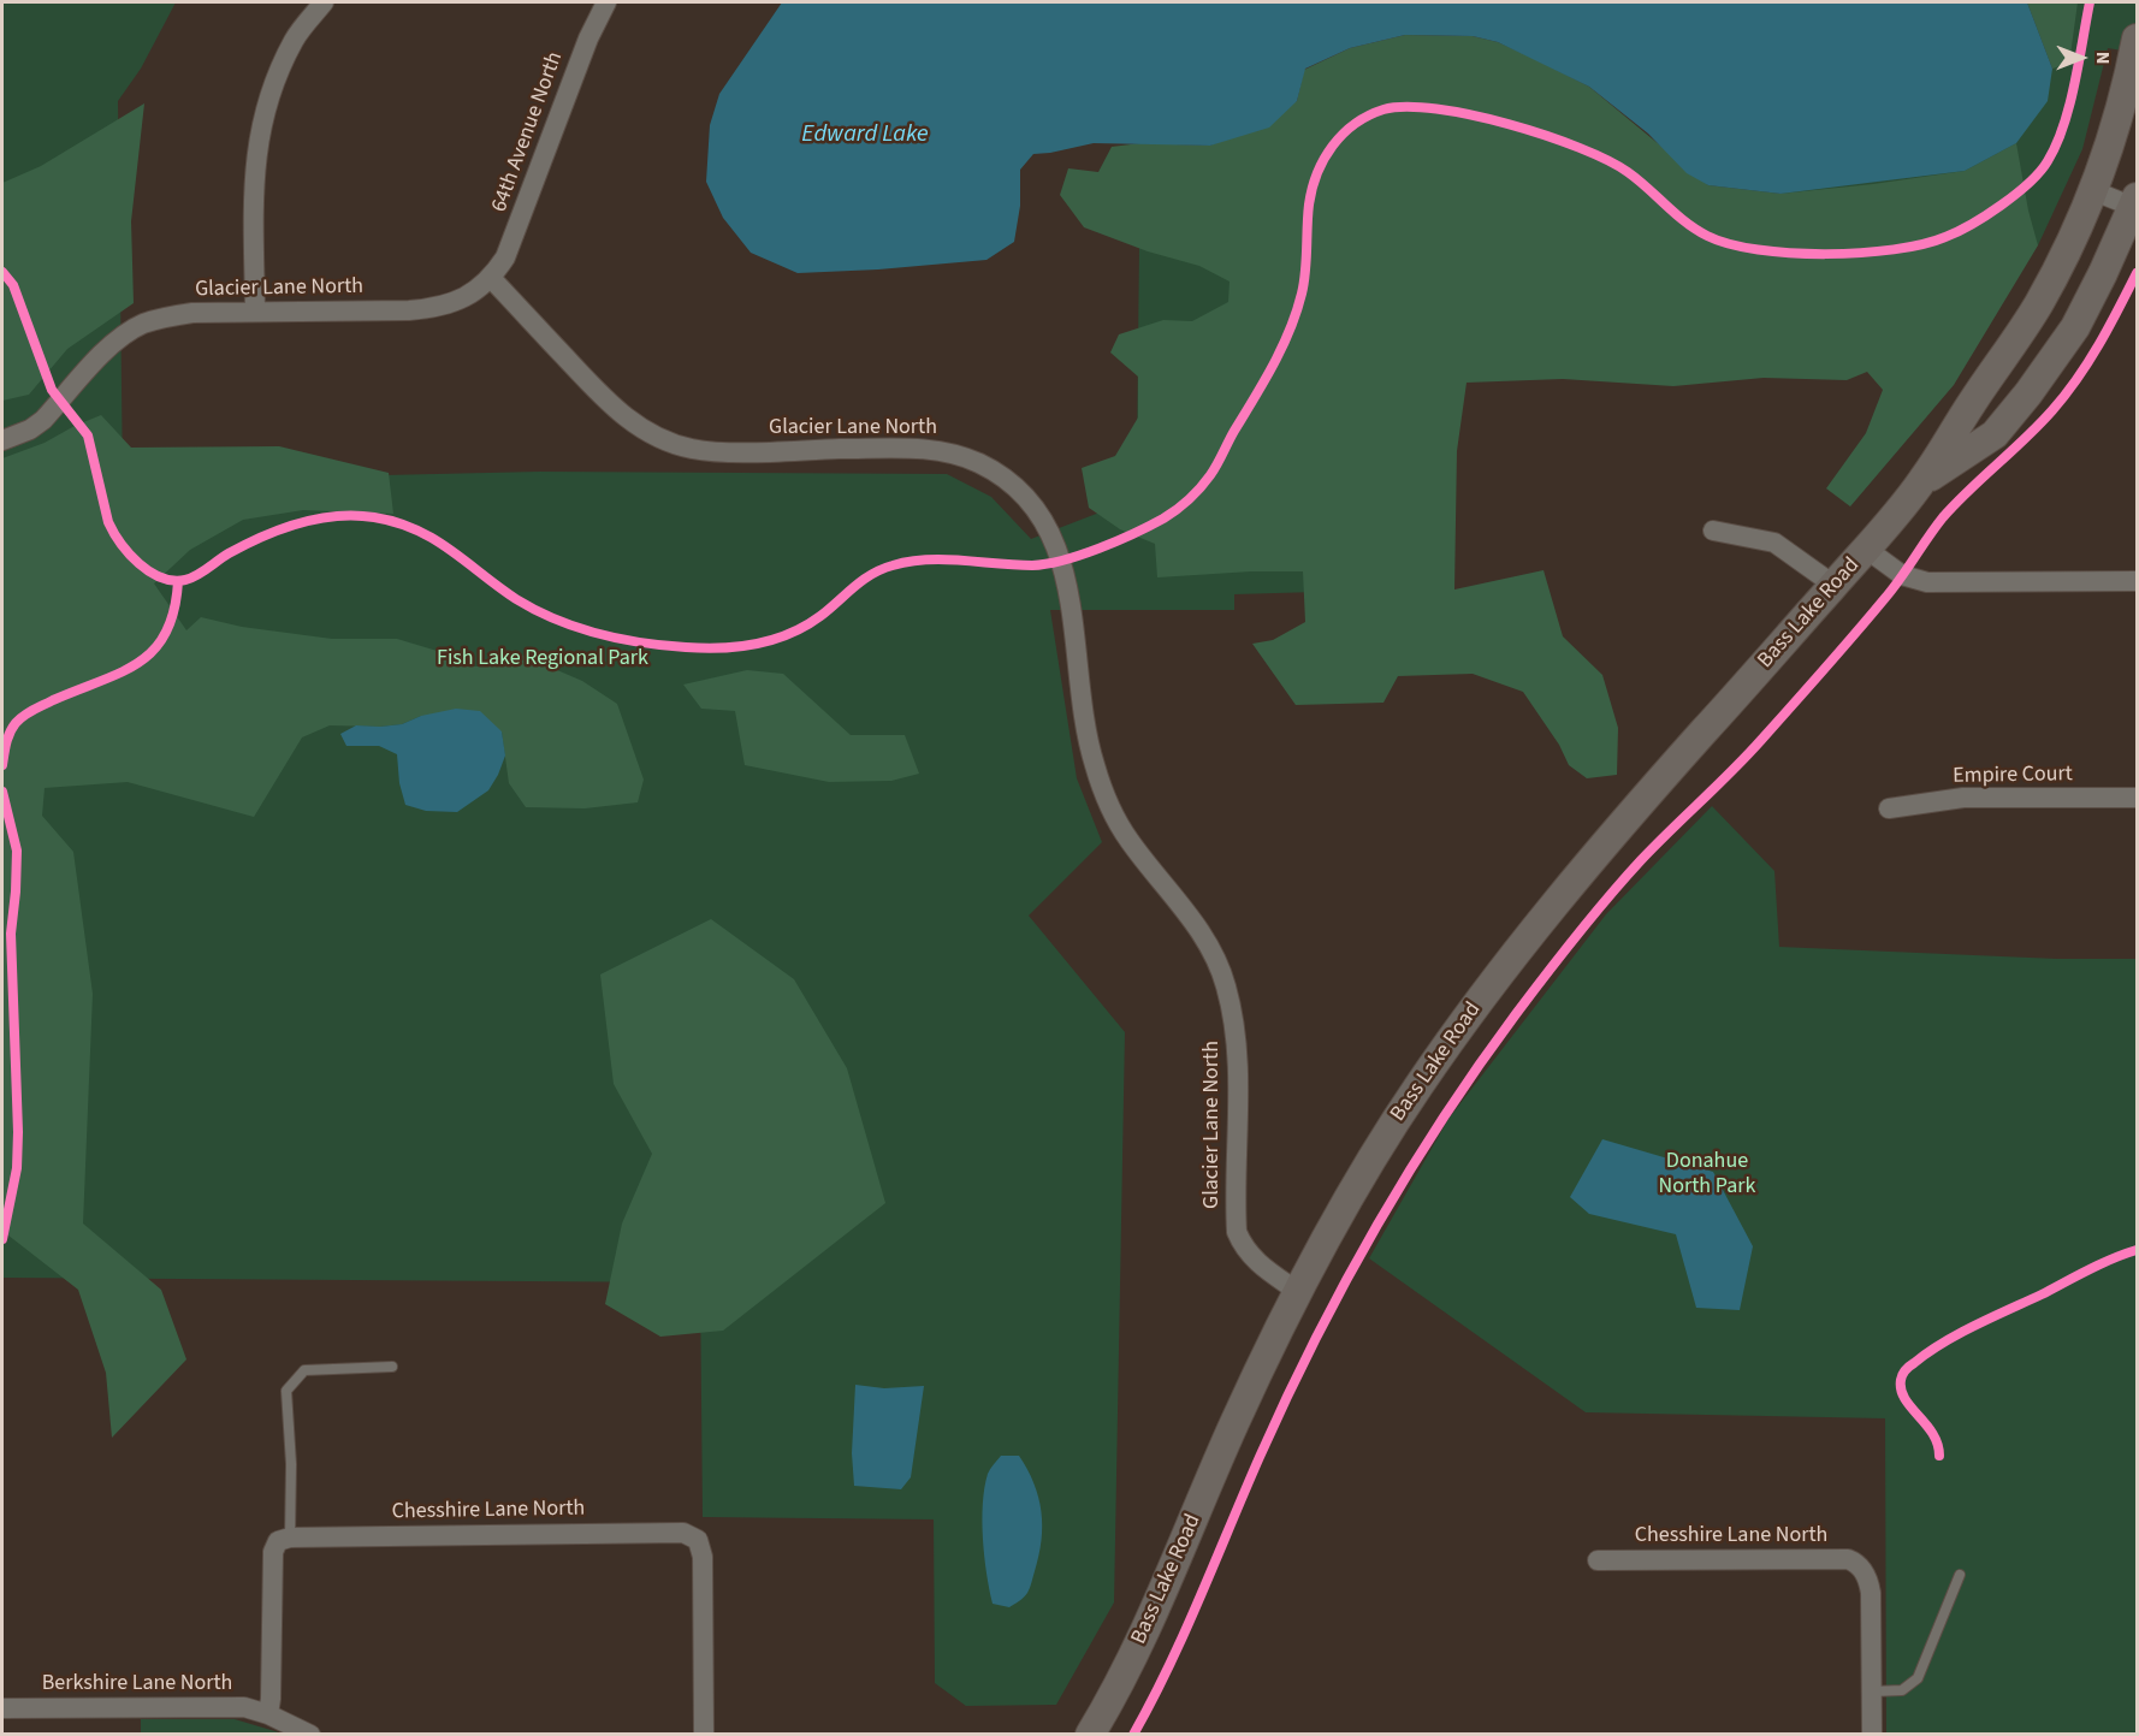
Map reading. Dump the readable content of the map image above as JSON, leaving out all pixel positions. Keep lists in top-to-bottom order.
{
  "streets": {
    "main road": ["Bass Lake Road"],
    "street": [
      "64th Avenue North",
      "Glacier Lane North",
      "Empire Court",
      "Chesshire Lane North",
      "Berkshire Lane North"
    ]
  },
  "crossings": [
    ["64th Avenue North", "Glacier Lane North"],
    ["Glacier Lane North", "Bass Lake Road"]
  ],
  "water": ["Edward Lake"],
  "parks": ["Fish Lake Regional Park", "Donahue North Park"],
  "north": "right"
}
